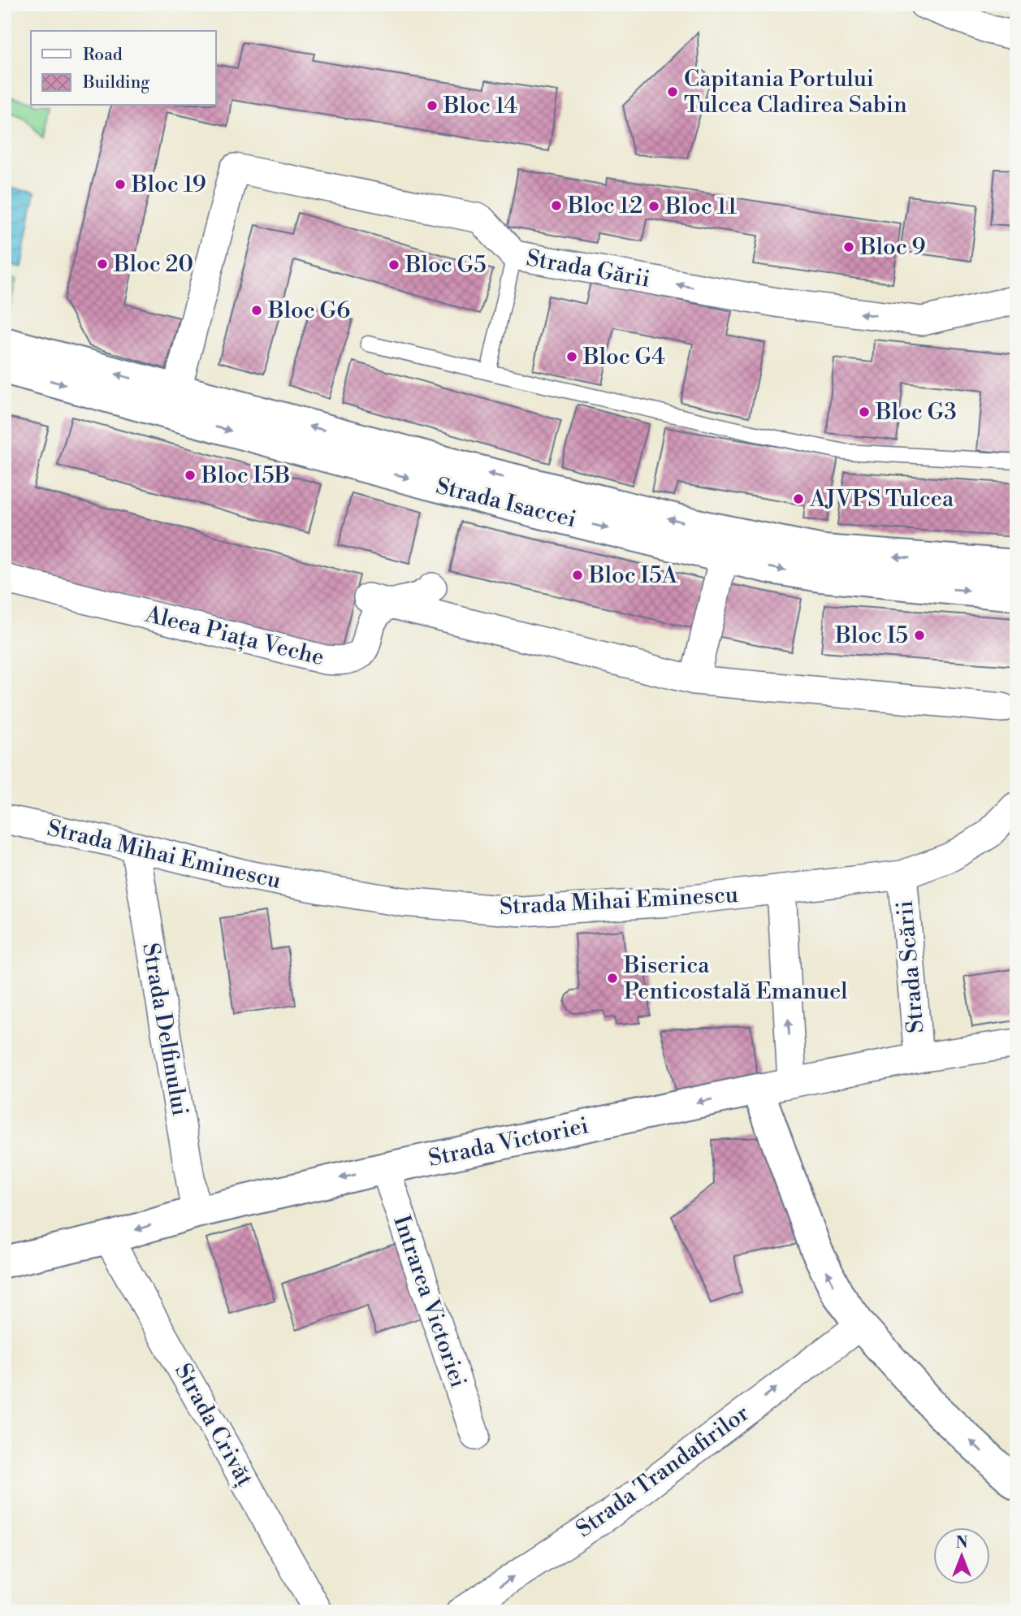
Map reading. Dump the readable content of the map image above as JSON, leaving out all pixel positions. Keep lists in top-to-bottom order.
{
  "streets": {
    "main road": ["Strada Isaccei", "Strada Victoriei"],
    "street": [
      "Strada Gării",
      "Aleea Piața Veche",
      "Strada Mihai Eminescu",
      "Strada Scării",
      "Strada Delfinului",
      "Intrarea Victoriei",
      "Strada Crivăț",
      "Strada Trandafirilor"
    ]
  },
  "crossings": [
    ["Strada Gării", "Strada Isaccei"],
    ["Strada Mihai Eminescu", "Strada Scării"],
    ["Strada Mihai Eminescu", "Strada Delfinului"],
    ["Strada Scării", "Strada Victoriei"],
    ["Strada Delfinului", "Strada Victoriei"],
    ["Strada Victoriei", "Intrarea Victoriei"],
    ["Strada Victoriei", "Strada Crivăț"]
  ],
  "one_way": ["Strada Gării", "Strada Victoriei", "Strada Trandafirilor"],
  "places": [
    "Capitania Portului Tulcea Cladirea Sabin",
    "Bloc 14",
    "Bloc 19",
    "Bloc 12",
    "Bloc 11",
    "Bloc 9",
    "Bloc 20",
    "Bloc G5",
    "Bloc G6",
    "Bloc G4",
    "Bloc G3",
    "Bloc I5B",
    "AJVPS Tulcea",
    "Bloc I5A",
    "Bloc I5",
    "Biserica Penticostală Emanuel"
  ],
  "legend": ["Road", "Building"],
  "north": "top"
}
